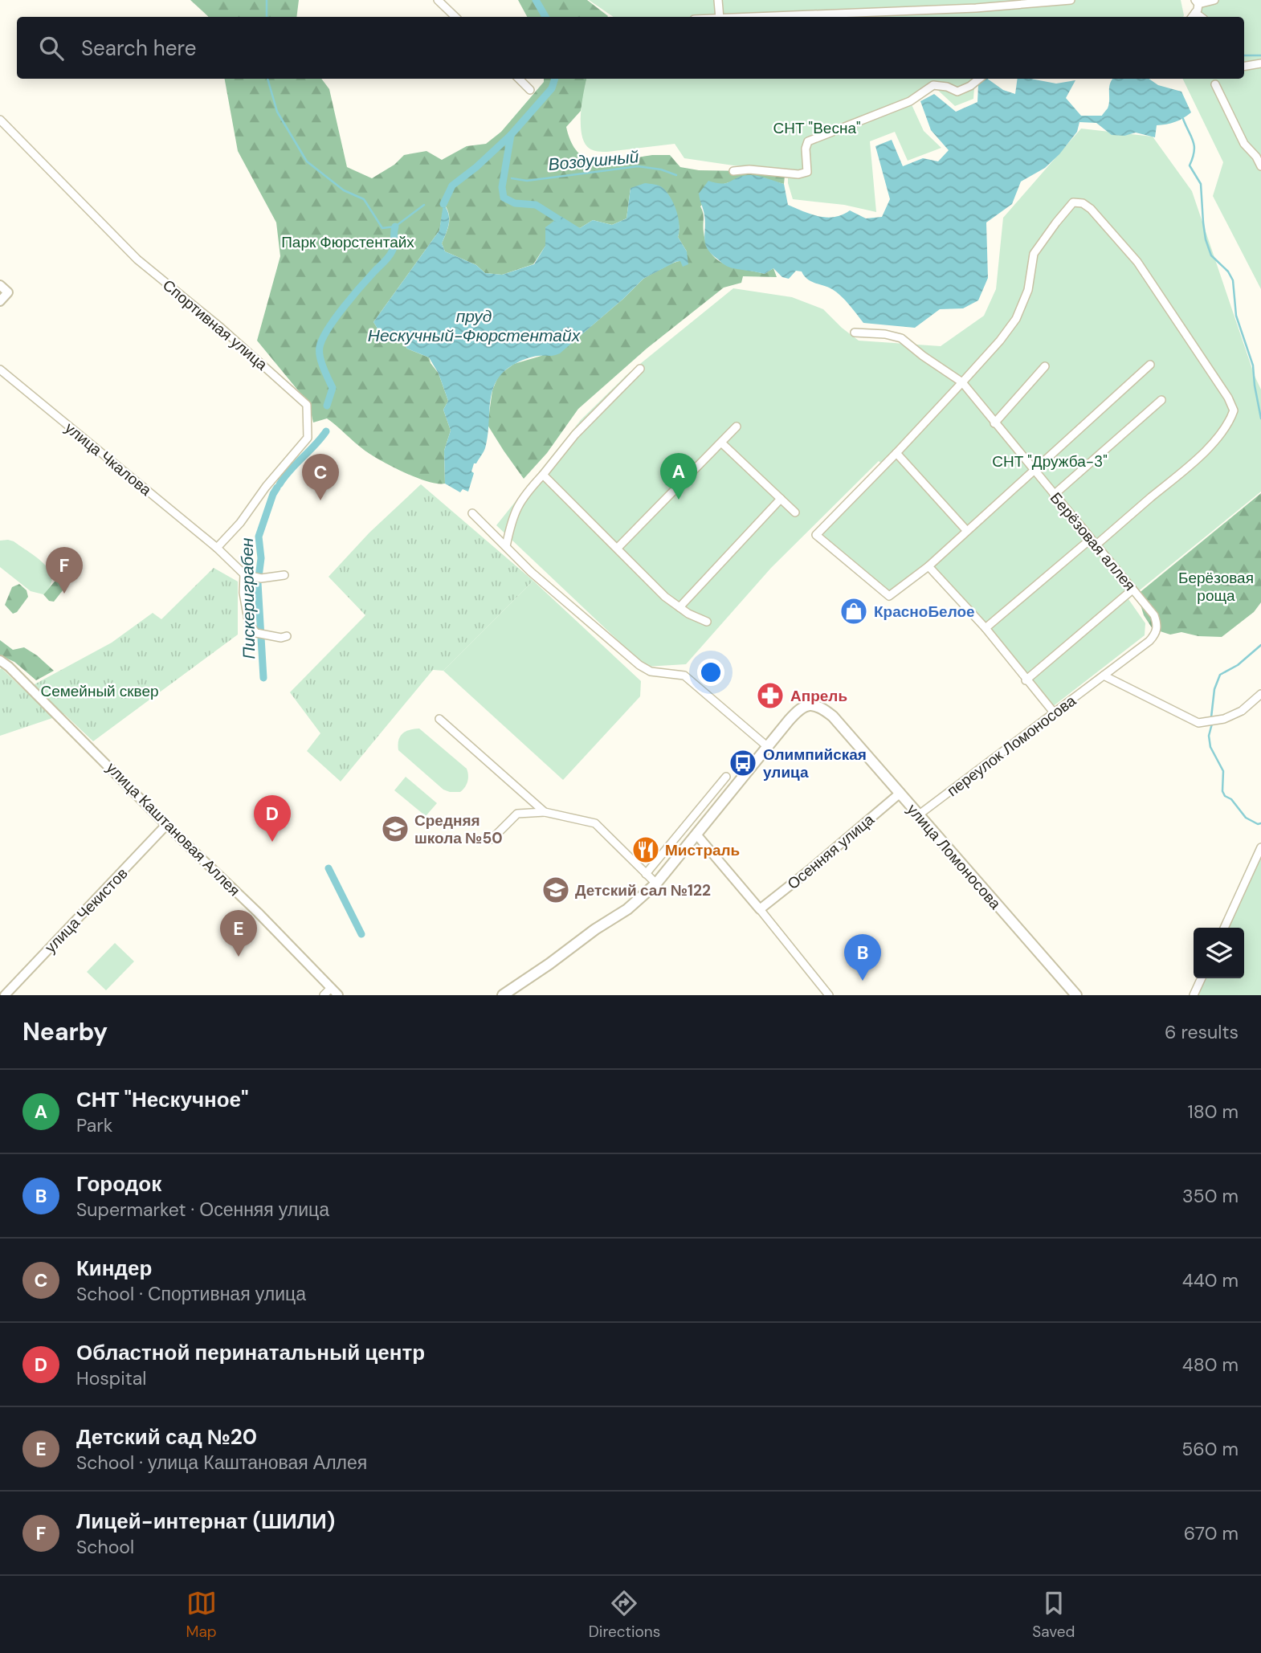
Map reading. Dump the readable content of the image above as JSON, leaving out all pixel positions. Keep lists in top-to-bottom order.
{
  "streets": {
    "main road": ["улица Ломоносова"],
    "street": [
      "Спортивная улица",
      "улица Чкалова",
      "Берёзовая аллея",
      "переулок Ломоносова",
      "улица Каштановая Аллея",
      "Осенняя улица",
      "улица Чекистов"
    ]
  },
  "crossings": [
    ["Спортивная улица", "улица Чкалова"],
    ["Берёзовая аллея", "переулок Ломоносова"],
    ["переулок Ломоносова", "улица Ломоносова"],
    ["улица Каштановая Аллея", "улица Чекистов"],
    ["Осенняя улица", "улица Ломоносова"]
  ],
  "water": ["Воздушный", "пруд Нескучный-Фюрстентайх", "Пискериграбен"],
  "parks": [
    "СНТ \"Весна\"",
    "Парк Фюрстентайх",
    "СНТ \"Дружба-3\"",
    "Берёзовая роща",
    "Семейный сквер"
  ],
  "places": {
    "shop": ["КрасноБелое"],
    "pharmacy": ["Апрель"],
    "bus stop": ["Олимпийская улица"],
    "school or university": ["Средняя школа №50", "Детский сал №122"],
    "restaurant": ["Мистраль"]
  },
  "page": {
    "search": "Search here",
    "pins": [
      "A",
      "C",
      "F",
      "D",
      "E",
      "B"
    ],
    "heading": ["Nearby", "6 results"],
    "list": [
      {
        "mark": "A",
        "name": "СНТ \"Нескучное\"",
        "note": "Park",
        "value": "180 m"
      },
      {
        "mark": "B",
        "name": "Городок",
        "note": "Supermarket · Осенняя улица",
        "value": "350 m"
      },
      {
        "mark": "C",
        "name": "Киндер",
        "note": "School · Спортивная улица",
        "value": "440 m"
      },
      {
        "mark": "D",
        "name": "Областной перинатальный центр",
        "note": "Hospital",
        "value": "480 m"
      },
      {
        "mark": "E",
        "name": "Детский сад №20",
        "note": "School · улица Каштановая Аллея",
        "value": "560 m"
      },
      {
        "mark": "F",
        "name": "Лицей-интернат (ШИЛИ)",
        "note": "School",
        "value": "670 m"
      }
    ],
    "nav": ["Map", "Directions", "Saved"]
  }
}
